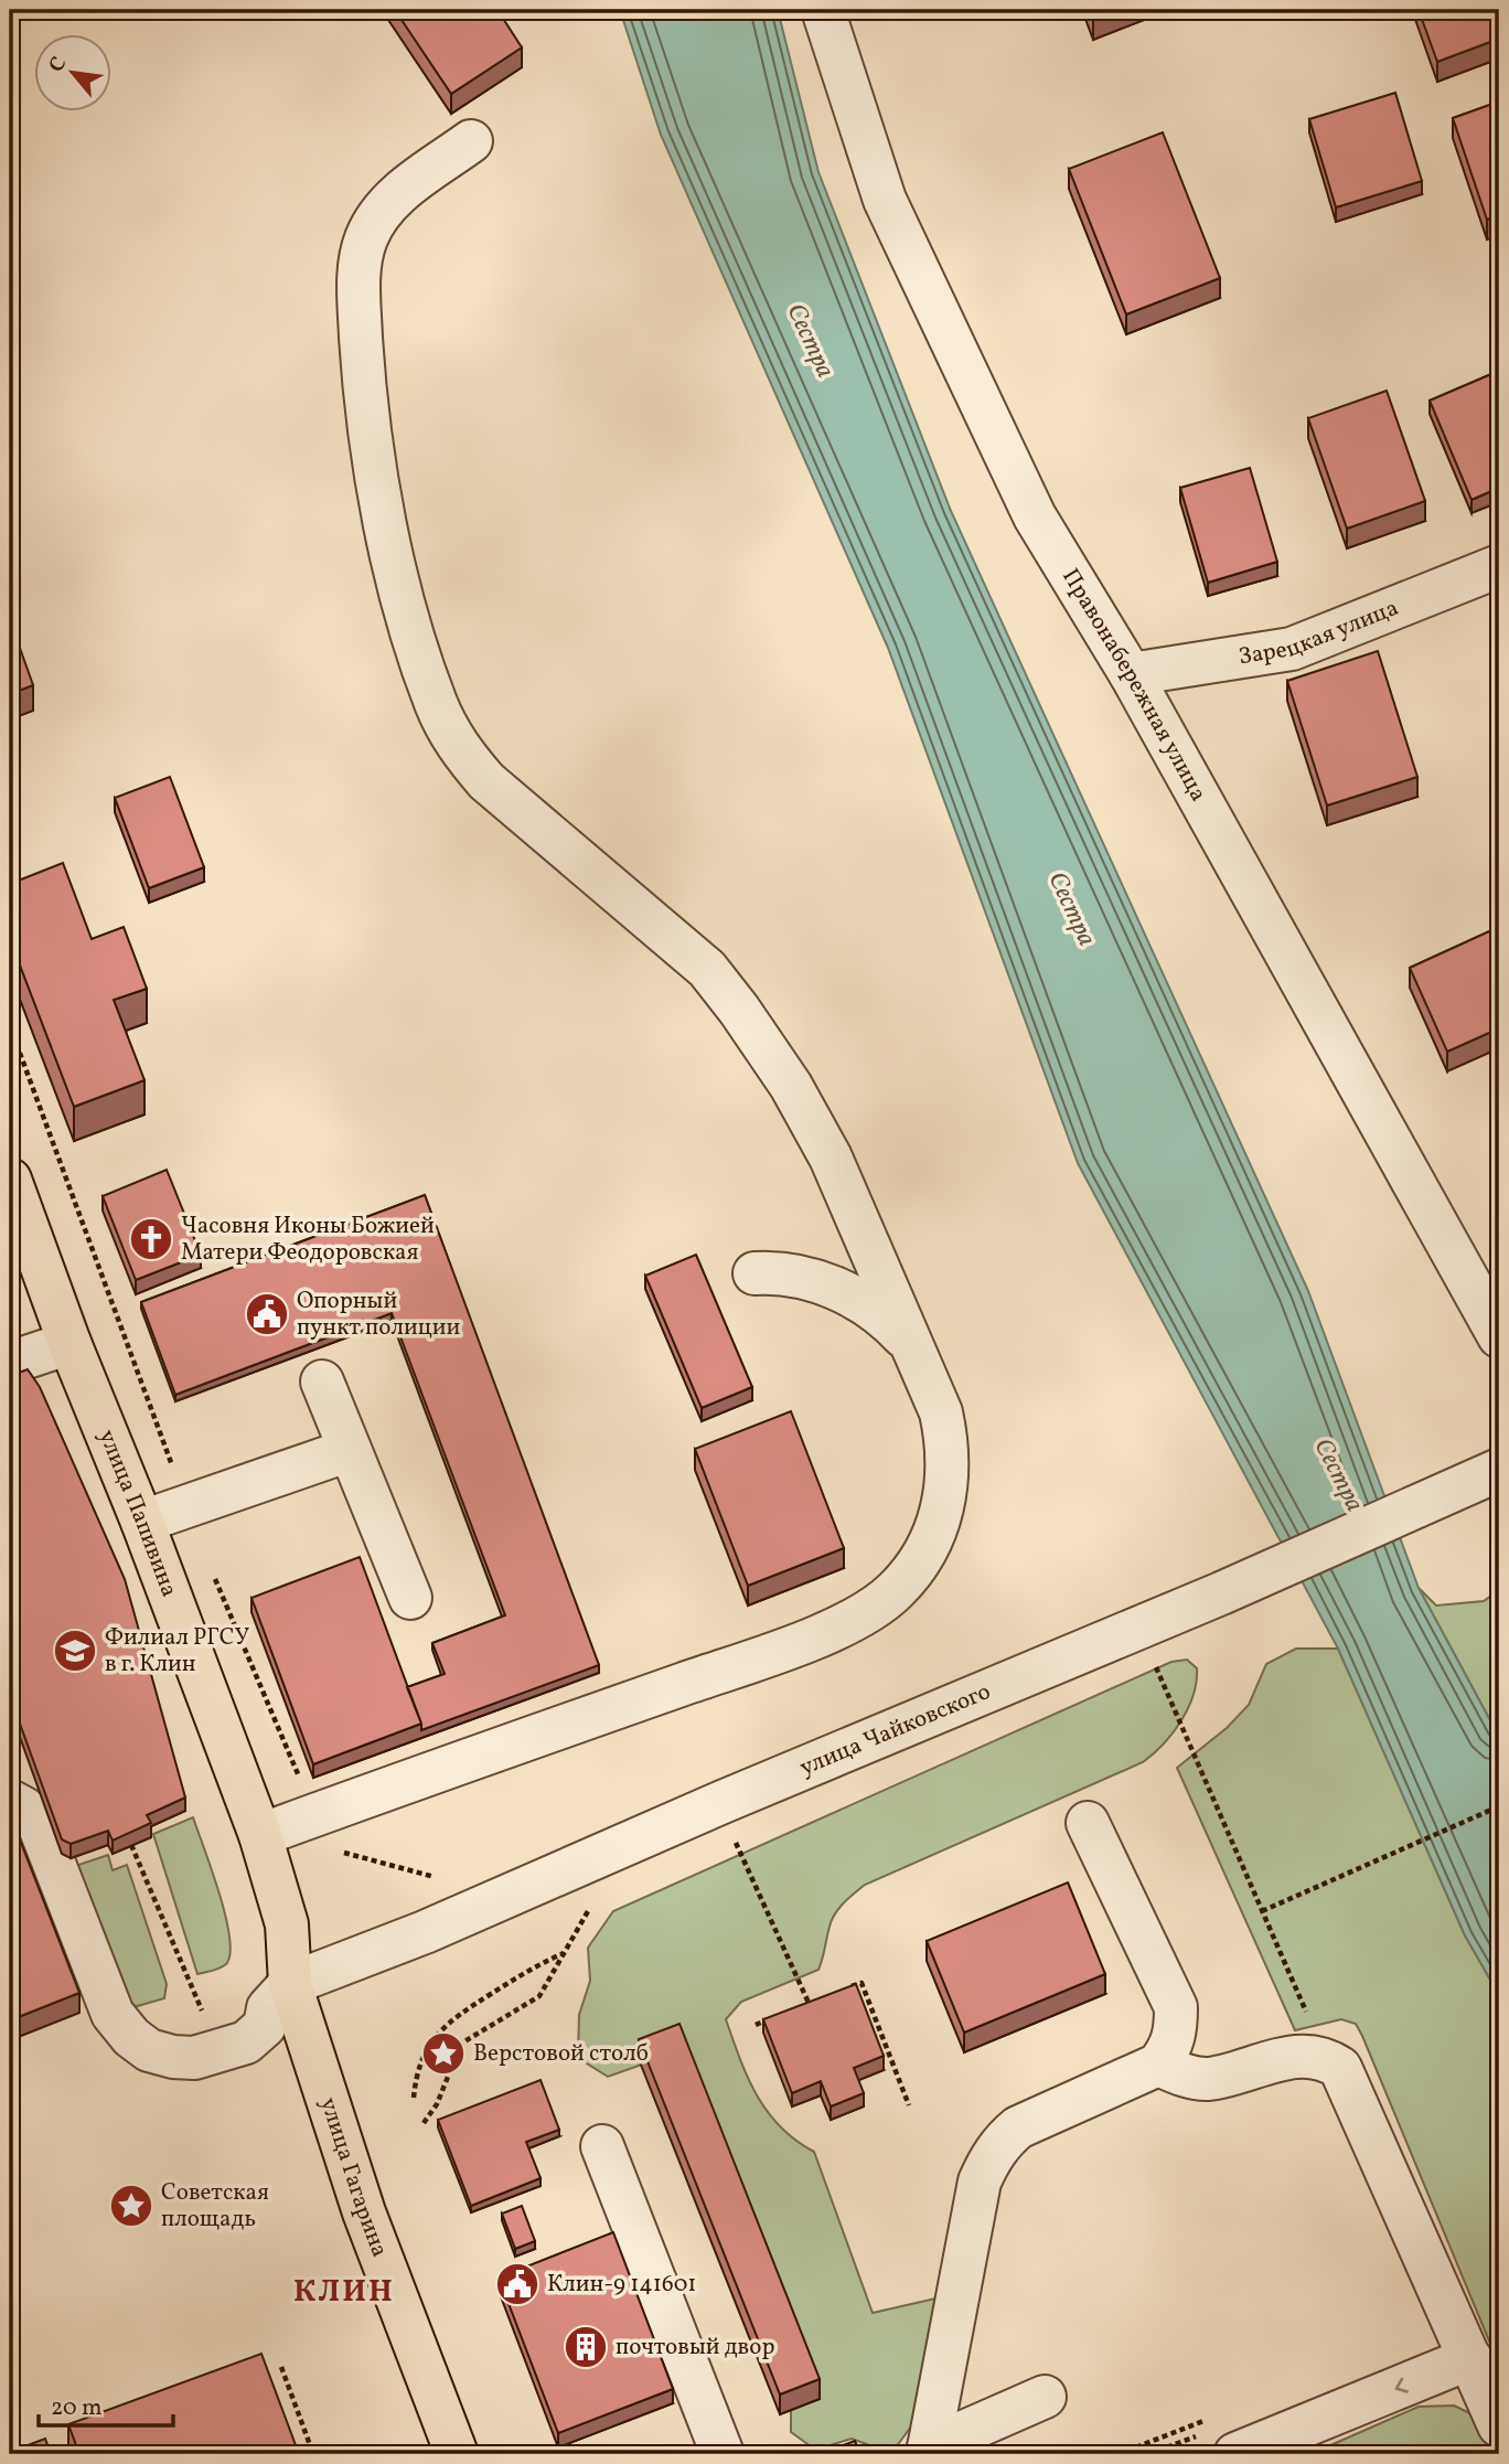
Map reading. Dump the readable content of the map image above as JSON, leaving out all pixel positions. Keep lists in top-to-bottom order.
{
  "streets": {
    "highway": ["улица Папивина", "улица Гагарина"],
    "street": ["Зарецкая улица", "Правонабережная улица", "улица Чайковского"]
  },
  "crossings": [
    ["Зарецкая улица", "Правонабережная улица"],
    ["улица Папивина", "улица Чайковского"],
    ["улица Папивина", "улица Гагарина"],
    ["улица Чайковского", "улица Гагарина"]
  ],
  "districts": ["КЛИН"],
  "water": ["Сестра"],
  "places": {
    "church": ["Часовня Иконы Божией Матери Феодоровская"],
    "public building": ["Опорный пункт полиции", "Клин-9 141601"],
    "school or university": ["Филиал РГСУ в г. Клин"],
    "place": ["Верстовой столб", "Советская площадь"],
    "building": ["почтовый двор"]
  },
  "scale_bar": "20 m",
  "north": "top left"
}
